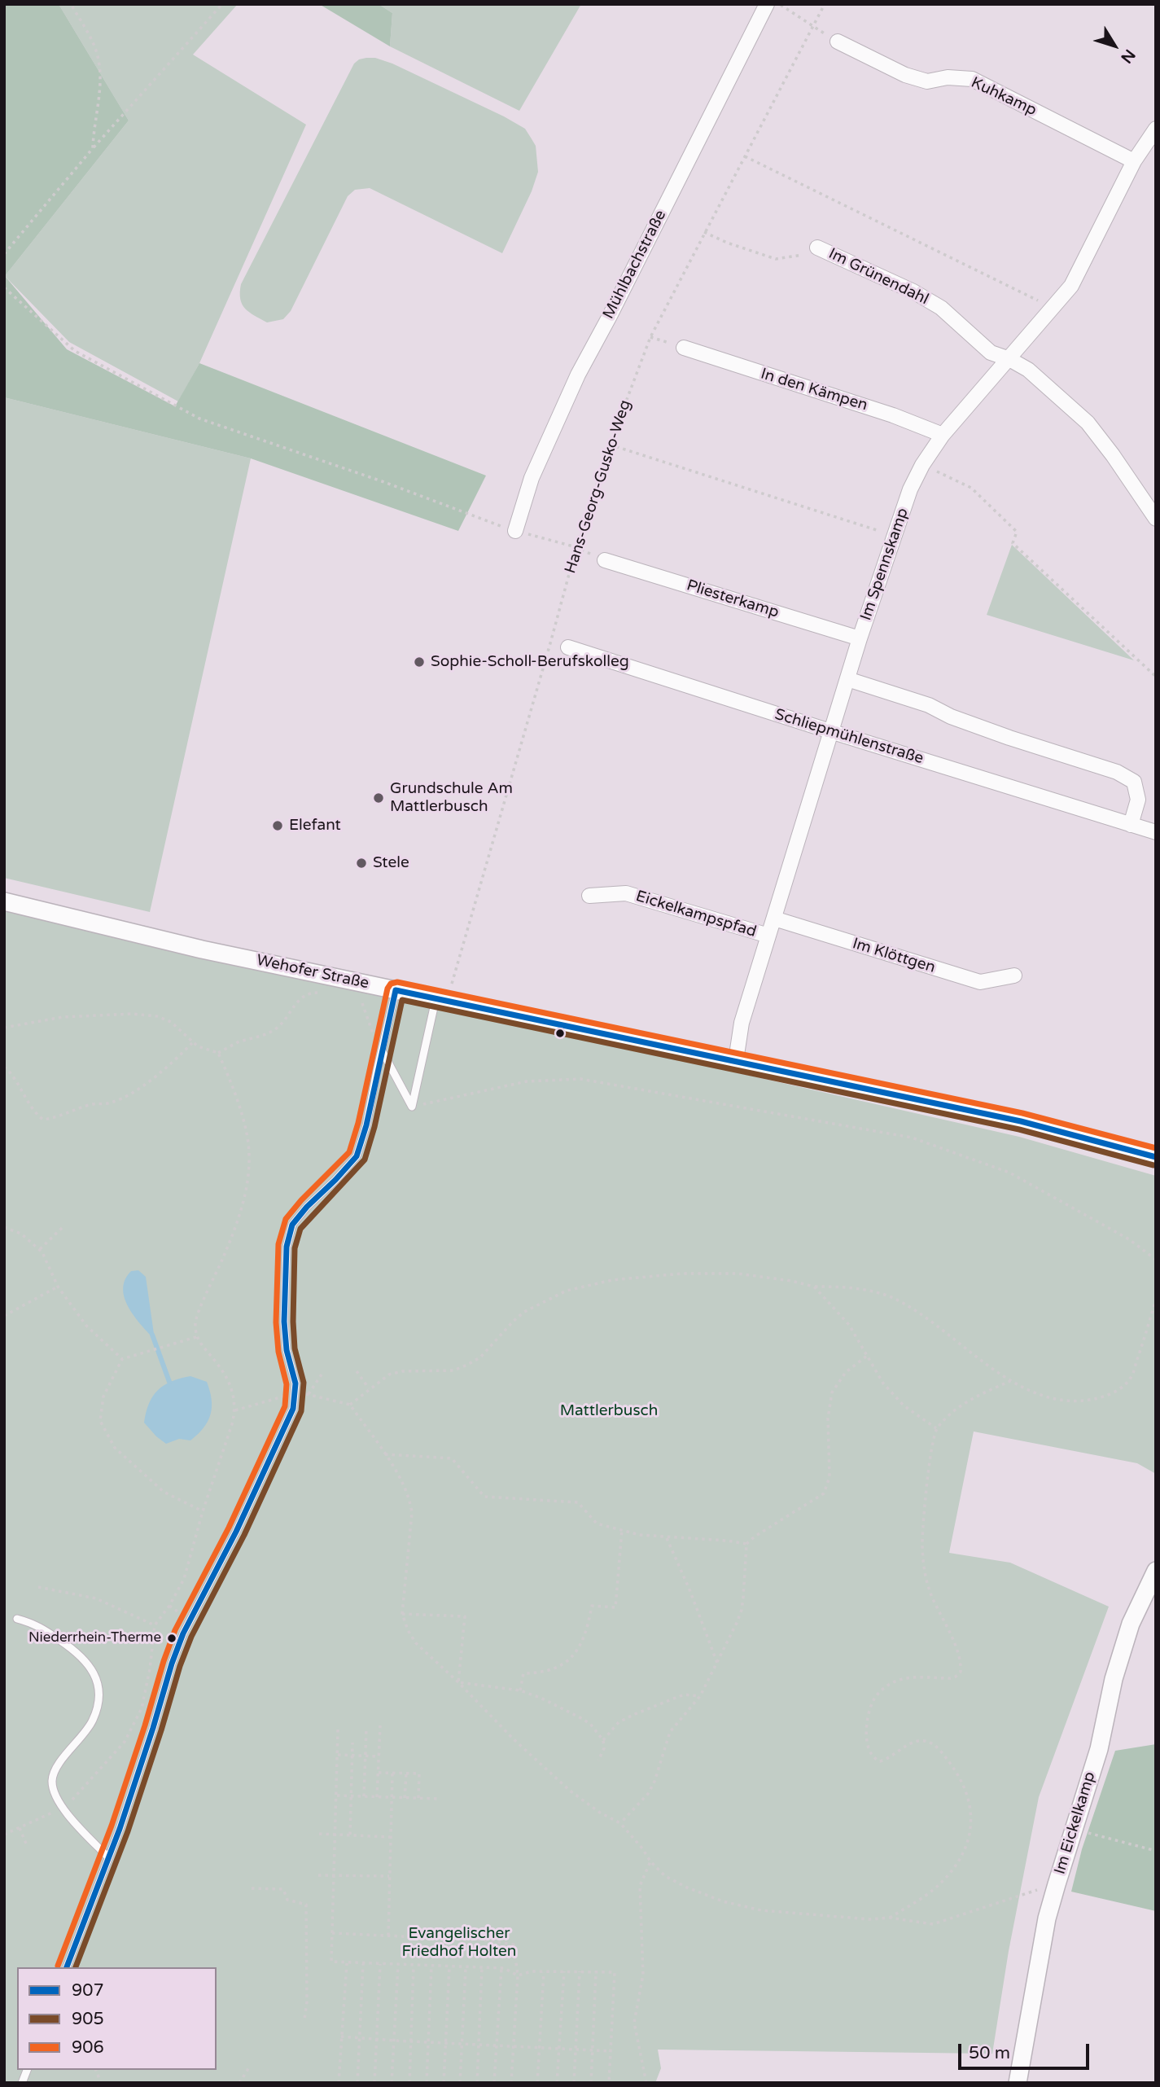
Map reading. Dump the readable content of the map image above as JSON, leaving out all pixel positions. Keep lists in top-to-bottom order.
{
  "streets": {
    "street": [
      "Kuhkamp",
      "Mühlbachstraße",
      "Im Grünendahl",
      "In den Kämpen",
      "Im Spennskamp",
      "Pliesterkamp",
      "Schliepmühlenstraße",
      "Eickelkampspfad",
      "Im Klöttgen",
      "Wehofer Straße",
      "Im Eickelkamp"
    ],
    "path": ["Hans-Georg-Gusko-Weg"]
  },
  "crossings": [
    ["Kuhkamp", "Im Spennskamp"],
    ["Im Grünendahl", "Im Spennskamp"],
    ["In den Kämpen", "Im Spennskamp"],
    ["Hans-Georg-Gusko-Weg", "Wehofer Straße"],
    ["Im Spennskamp", "Pliesterkamp"],
    ["Im Spennskamp", "Schliepmühlenstraße"],
    ["Im Spennskamp", "Eickelkampspfad"],
    ["Im Spennskamp", "Im Klöttgen"],
    ["Im Spennskamp", "Wehofer Straße"]
  ],
  "parks": ["Mattlerbusch", "Evangelischer Friedhof Holten"],
  "places": [
    "Sophie-Scholl-Berufskolleg",
    "Grundschule Am Mattlerbusch",
    "Elefant",
    "Stele",
    "Niederrhein-Therme"
  ],
  "lines": ["transit line 906", "transit line 907", "transit line 905"],
  "legend": ["907", "905", "906"],
  "scale_bar": "50 m",
  "north": "bottom right"
}
